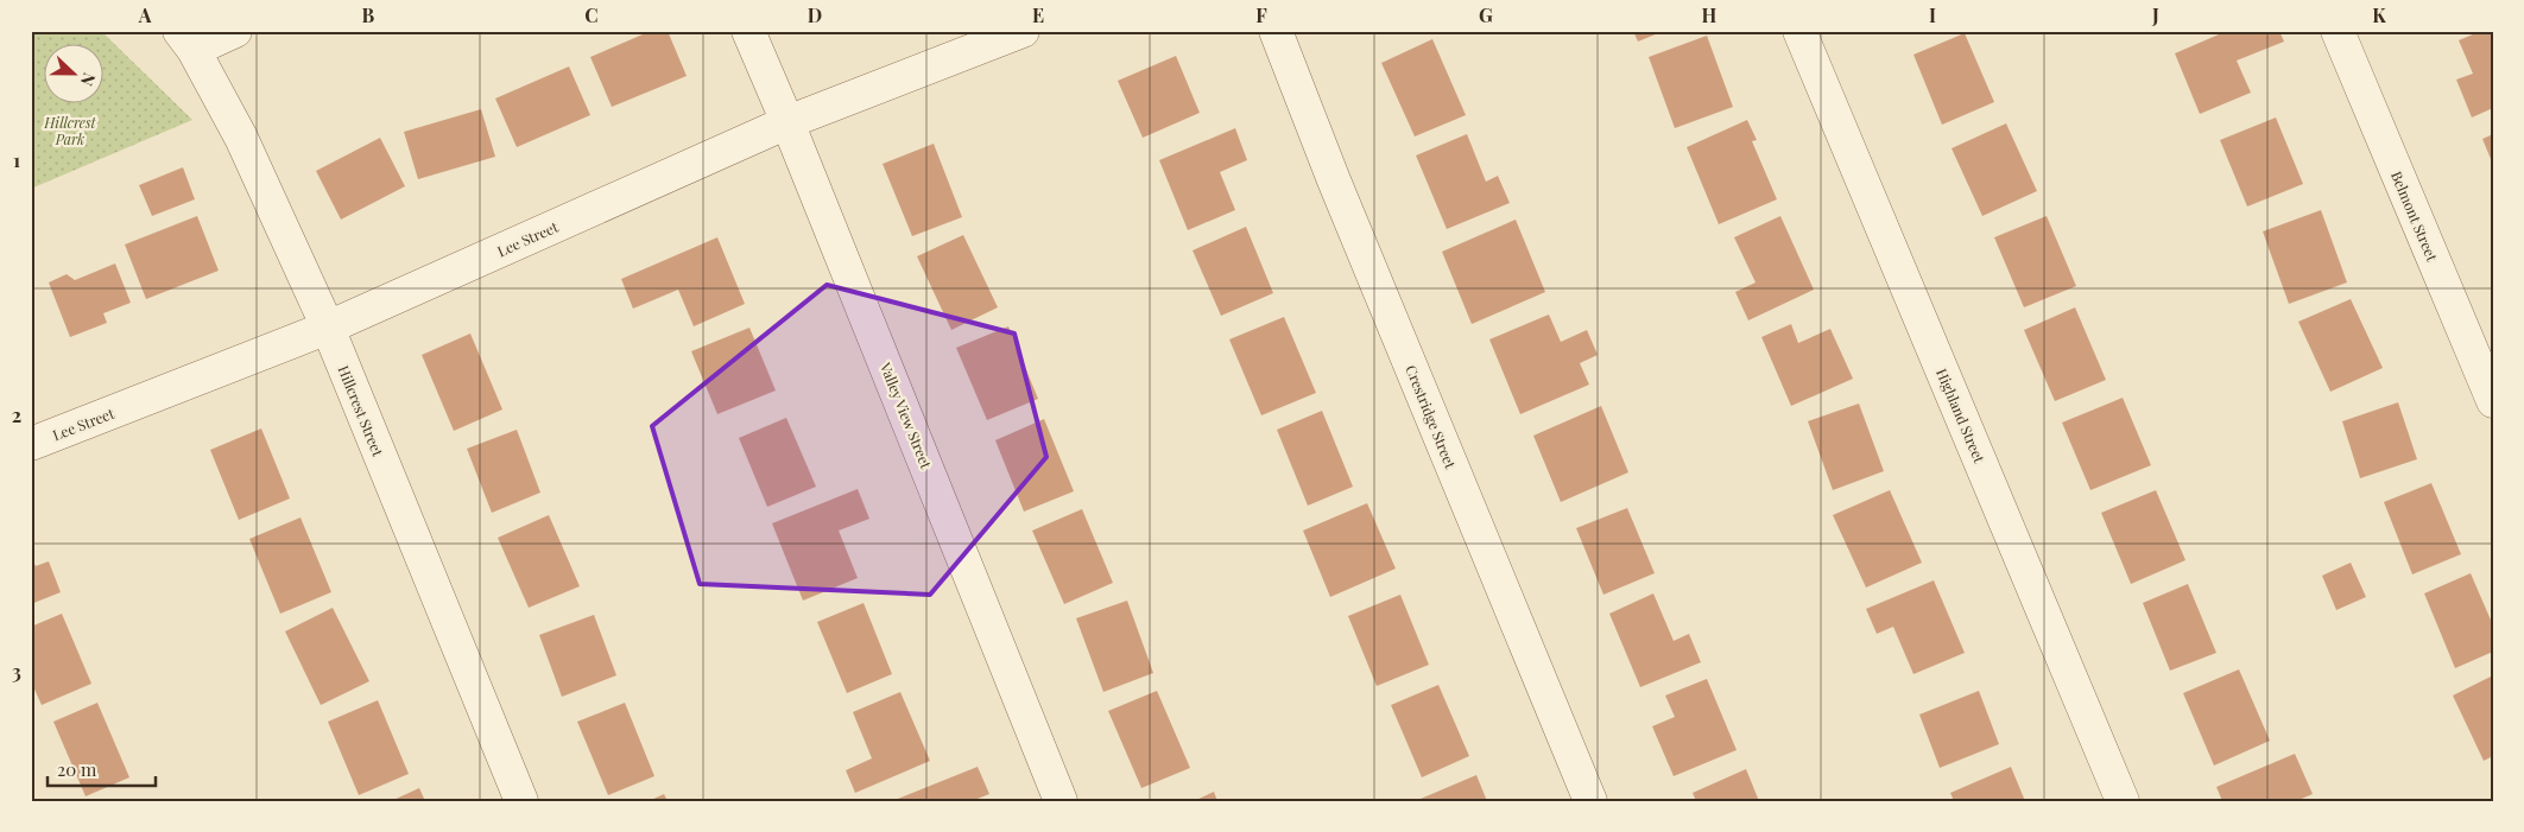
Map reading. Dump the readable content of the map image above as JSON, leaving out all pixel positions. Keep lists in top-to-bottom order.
{
  "streets": {
    "street": [
      "Belmont Street",
      "Lee Street",
      "Hillcrest Street",
      "Valley View Street",
      "Highland Street",
      "Crestridge Street"
    ]
  },
  "crossings": [
    ["Lee Street", "Hillcrest Street"],
    ["Lee Street", "Valley View Street"]
  ],
  "parks": ["Hillcrest Park"],
  "scale_bar": "20 m",
  "north": "right",
  "grid": {
    "columns": [
      "A",
      "B",
      "C",
      "D",
      "E",
      "F",
      "G",
      "H",
      "I",
      "J",
      "K"
    ],
    "rows": ["1", "2", "3"]
  }
}
